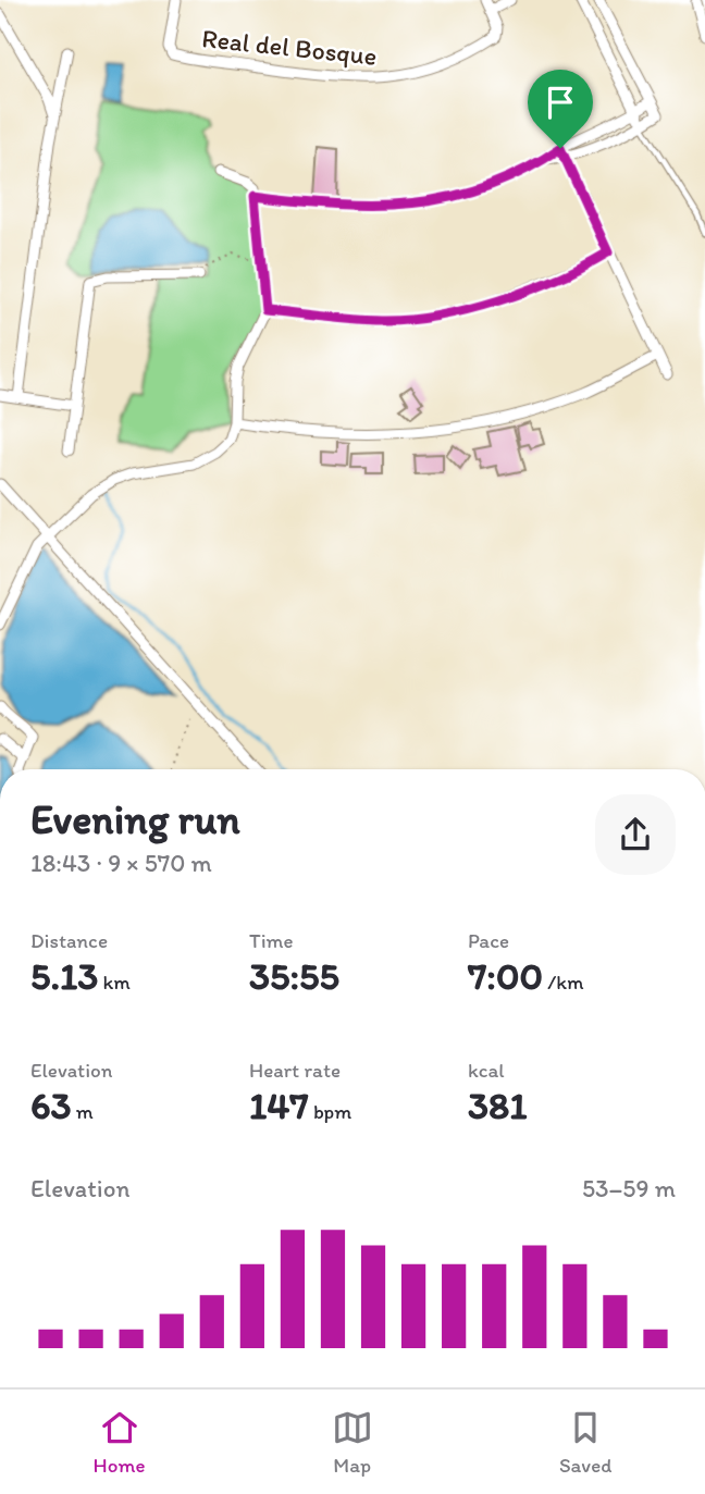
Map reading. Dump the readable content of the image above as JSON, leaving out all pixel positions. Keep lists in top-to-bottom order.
{
  "streets": {
    "street": ["Real del Bosque"]
  },
  "page": {
    "heading": ["Evening run", "18:43 · 9 × 570 m"],
    "stats": [
      ["Distance", "5.13 km"],
      ["Time", "35:55"],
      ["Pace", "7:00 /km"],
      ["Elevation", "63 m"],
      ["Heart rate", "147 bpm"],
      ["kcal", "381"]
    ],
    "chart": ["Elevation", "53–59 m"],
    "tabs": ["Home", "Map", "Saved"]
  }
}
